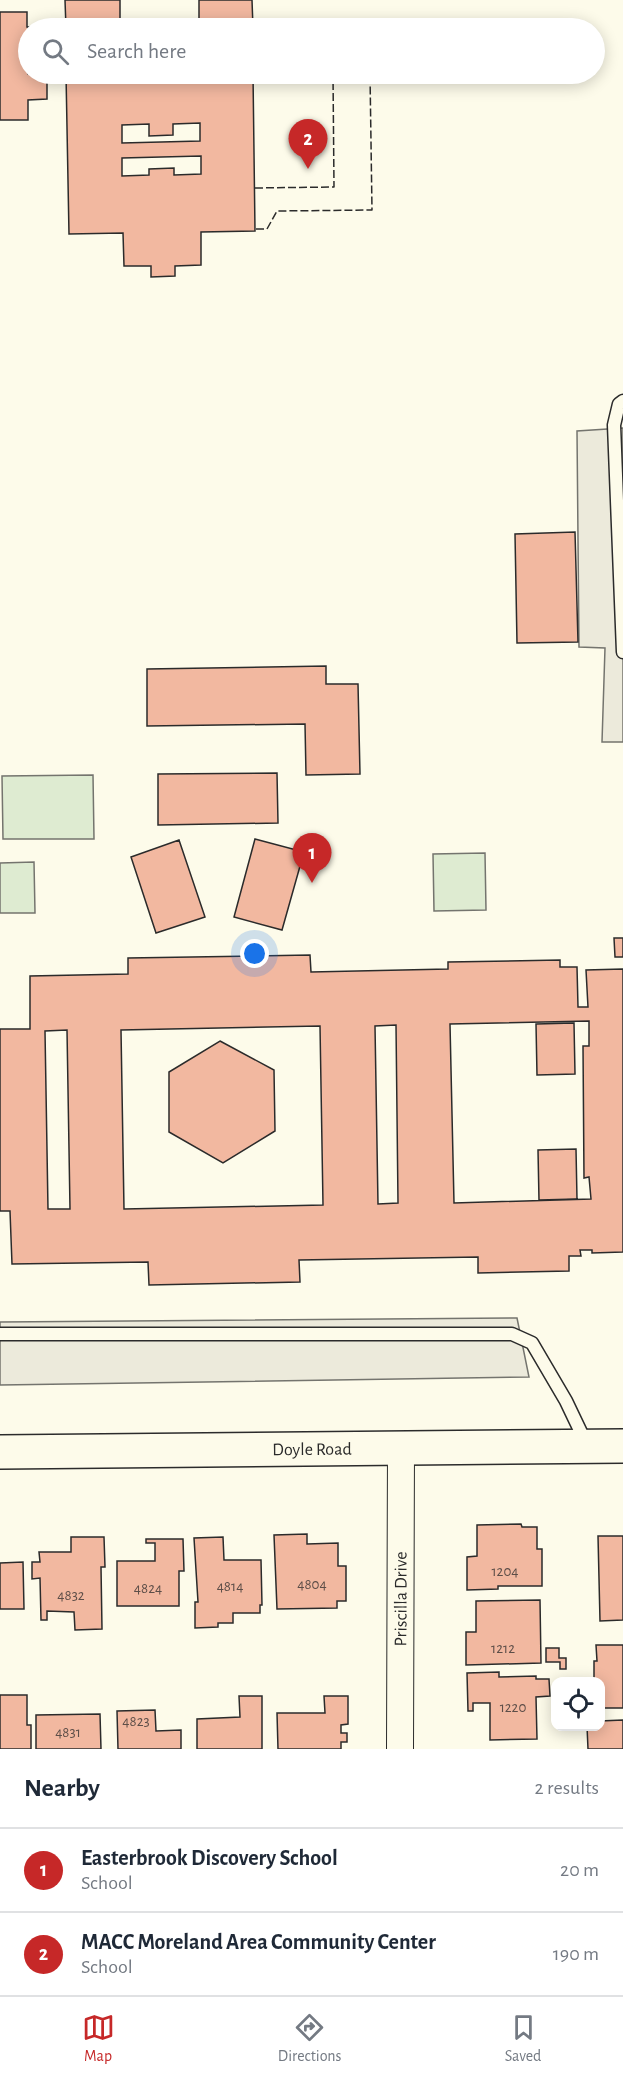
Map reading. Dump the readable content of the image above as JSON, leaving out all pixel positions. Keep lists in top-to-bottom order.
{
  "streets": {
    "main road": ["Doyle Road"],
    "street": ["Priscilla Drive"]
  },
  "crossings": [
    ["Doyle Road", "Priscilla Drive"]
  ],
  "house_numbers": [
    "1204",
    "4804",
    "4814",
    "4824",
    "4832",
    "1212",
    "1220",
    "4823",
    "4831"
  ],
  "page": {
    "search": "Search here",
    "pins": ["2", "1"],
    "heading": ["Nearby", "2 results"],
    "list": [
      {
        "mark": "1",
        "name": "Easterbrook Discovery School",
        "note": "School",
        "value": "20 m"
      },
      {
        "mark": "2",
        "name": "MACC Moreland Area Community Center",
        "note": "School",
        "value": "190 m"
      }
    ],
    "nav": ["Map", "Directions", "Saved"]
  }
}
